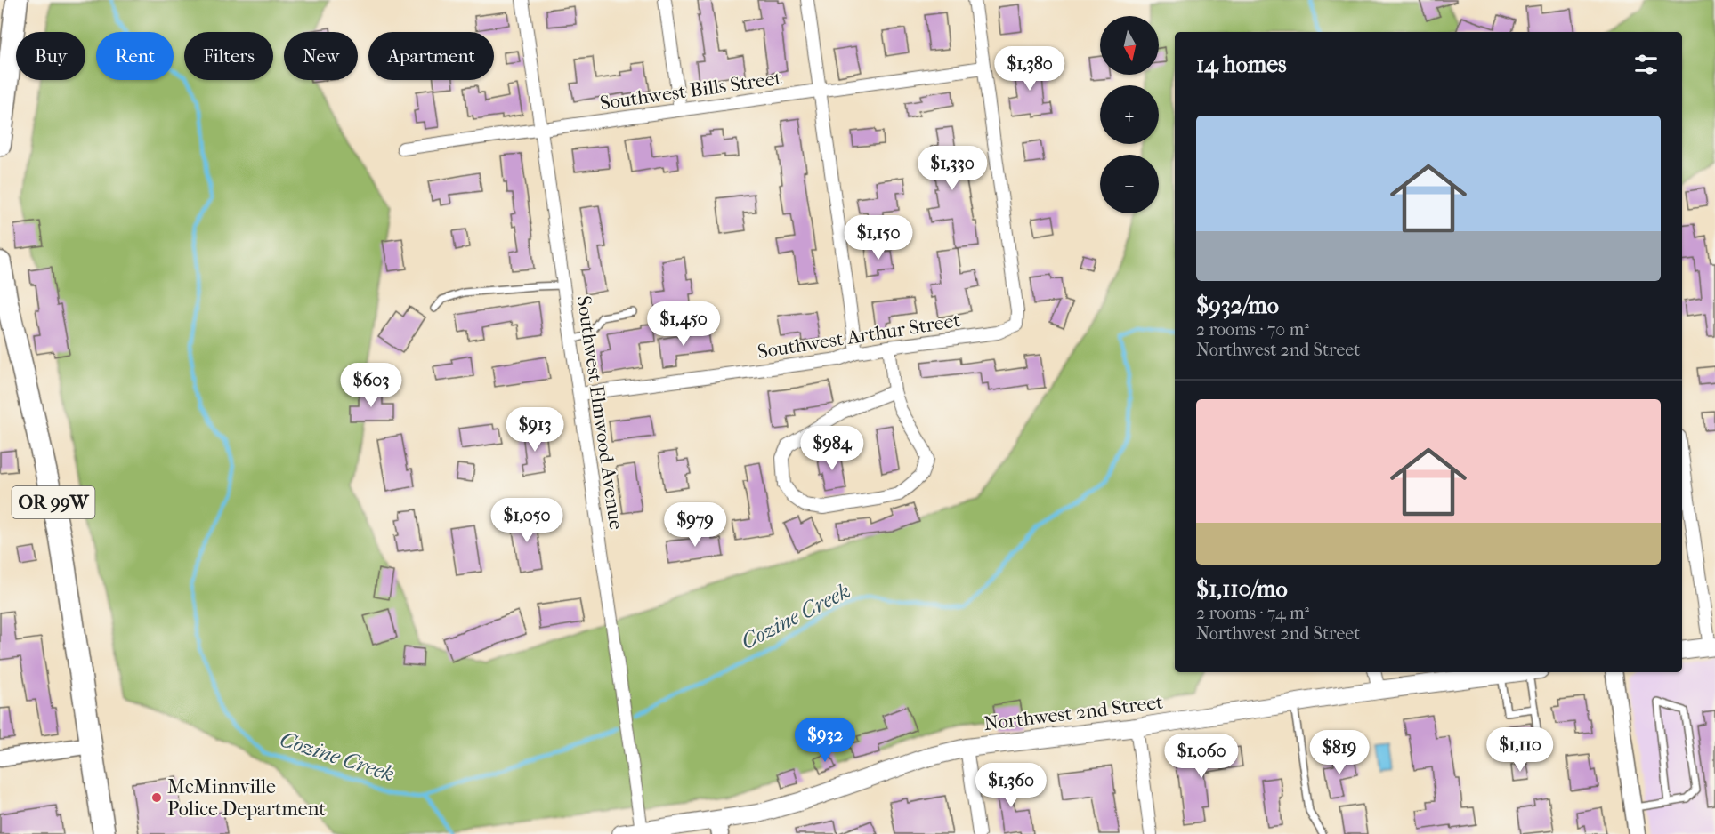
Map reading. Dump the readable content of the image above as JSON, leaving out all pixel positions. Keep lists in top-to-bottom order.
{
  "streets": {
    "highway": ["OR 99W"],
    "main road": ["Northwest 2nd Street"],
    "street": ["Southwest Bills Street", "Southwest Arthur Street", "Southwest Elmwood Avenue"]
  },
  "crossings": [
    ["Southwest Bills Street", "Southwest Arthur Street"],
    ["Southwest Bills Street", "Southwest Elmwood Avenue"],
    ["Southwest Arthur Street", "Southwest Elmwood Avenue"],
    ["Southwest Elmwood Avenue", "Northwest 2nd Street"]
  ],
  "water": ["Cozine Creek"],
  "places": ["McMinnville Police Department"],
  "north": "bottom",
  "page": {
    "map_buttons": ["+", "−"],
    "chip": [
      "Buy",
      "Rent",
      "Filters",
      "New",
      "Apartment"
    ],
    "heading": "14 homes",
    "price": [
      "$1,380",
      "$1,330",
      "$1,150",
      "$1,450",
      "$603",
      "$913",
      "$984",
      "$1,050",
      "$979",
      "$932",
      "$1,110",
      "$819",
      "$1,060",
      "$1,360"
    ],
    "list": [
      {
        "name": "$932/mo",
        "note": "2 rooms · 70 m² · Northwest 2nd Street"
      },
      {
        "name": "$1,110/mo",
        "note": "2 rooms · 74 m² · Northwest 2nd Street"
      }
    ]
  }
}
